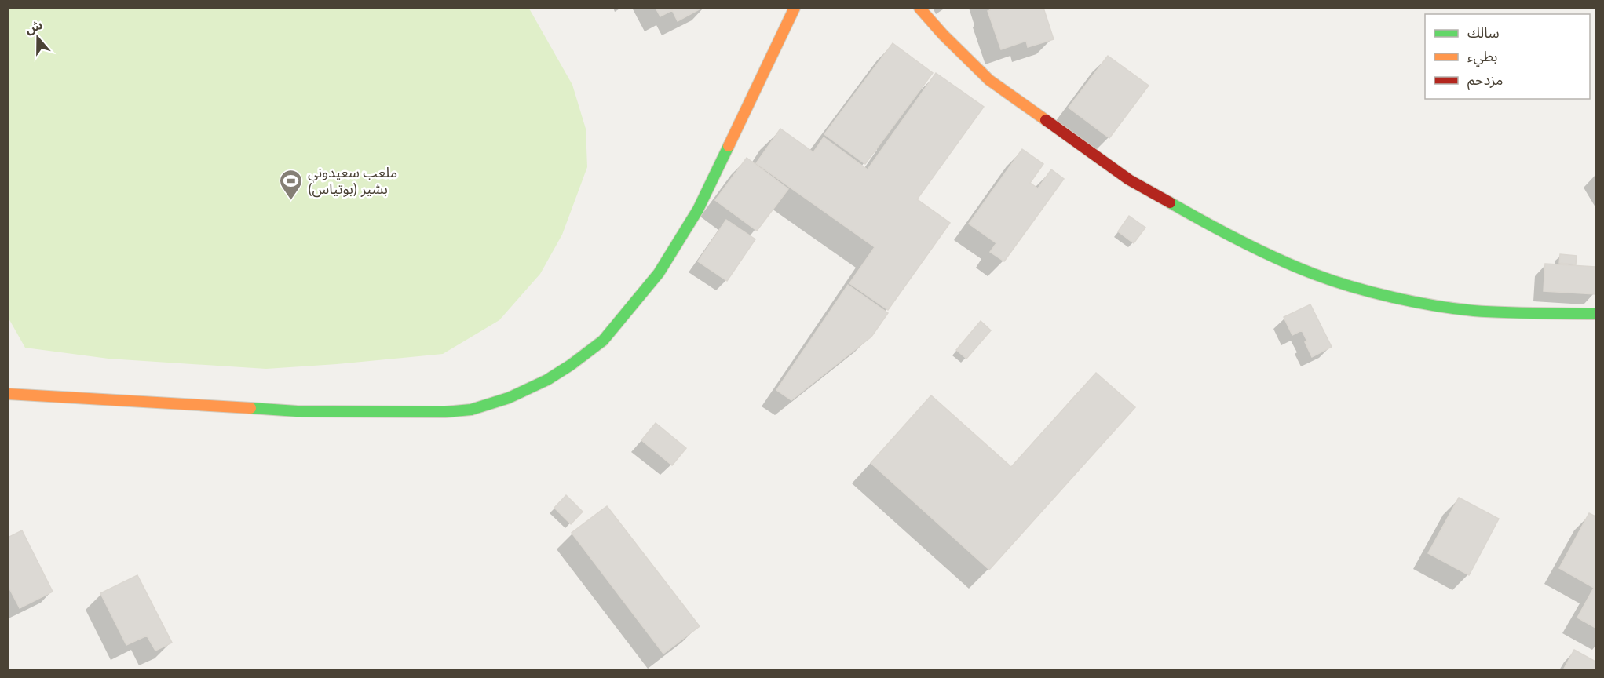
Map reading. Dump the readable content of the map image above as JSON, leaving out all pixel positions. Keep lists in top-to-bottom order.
{
  "places": {
    "sports": ["ملعب سعيدوني بشير (بوتياس)"]
  },
  "legend": ["سالك", "بطيء", "مزدحم"],
  "north": "top"
}
